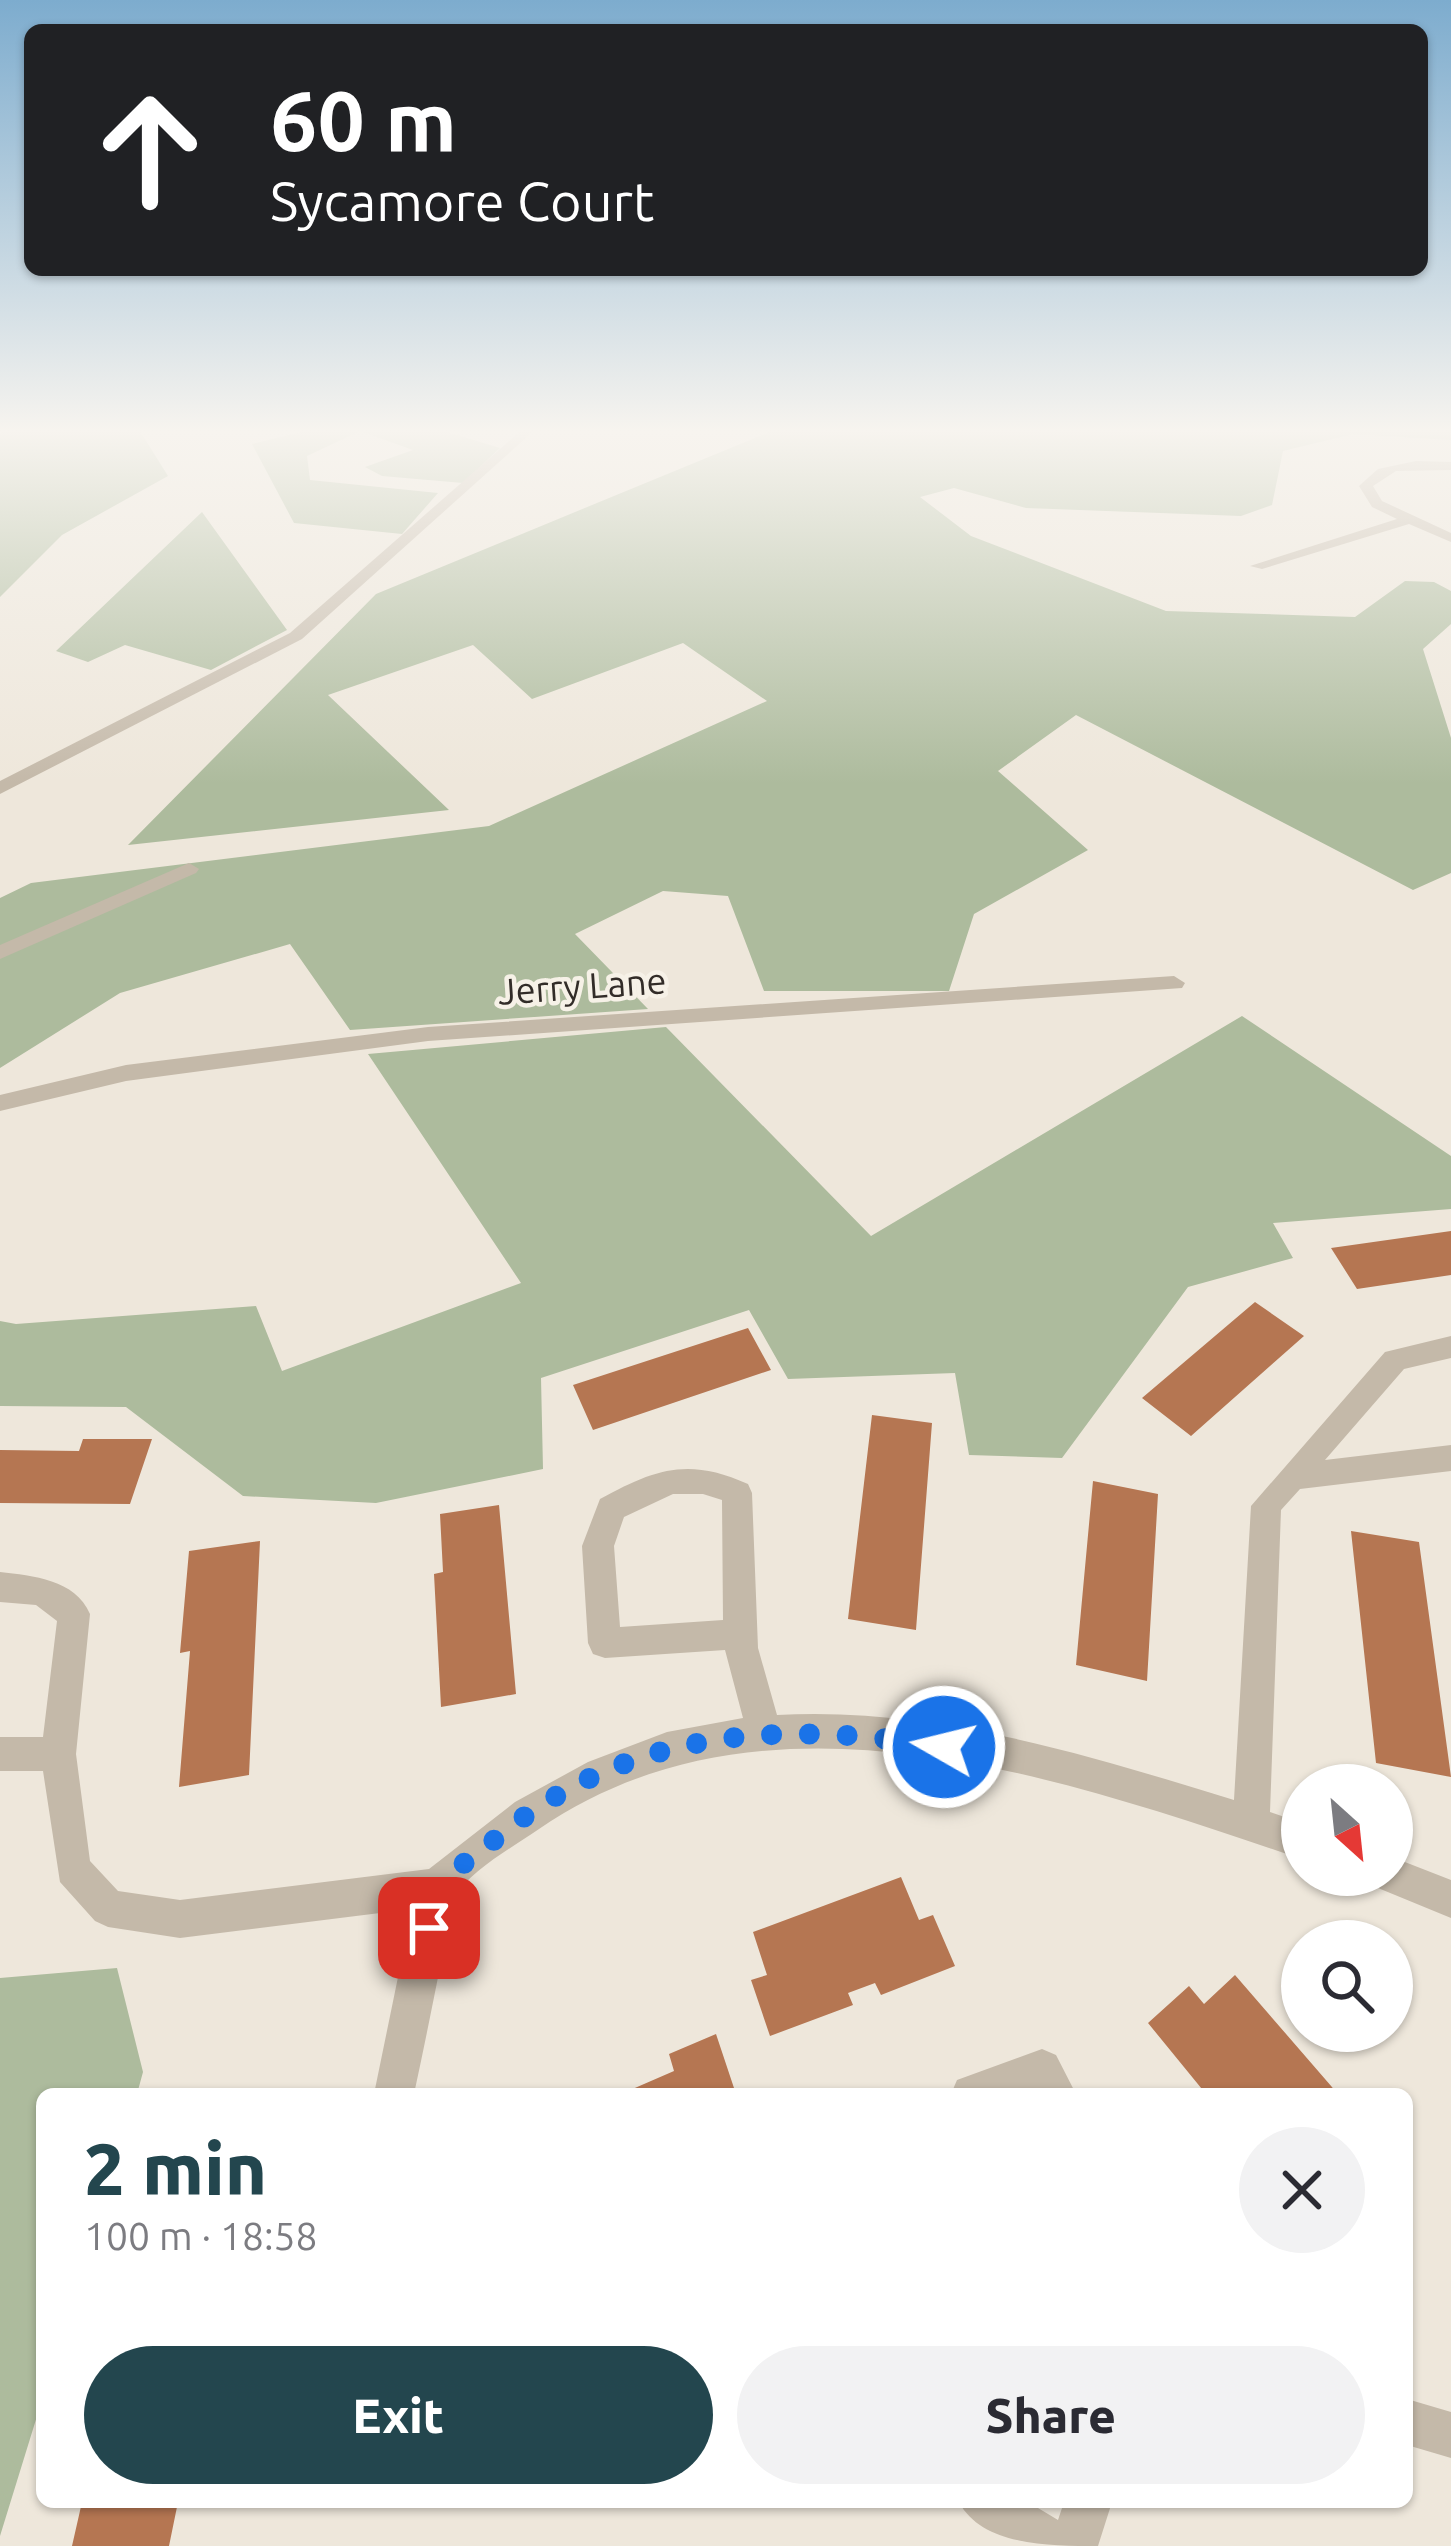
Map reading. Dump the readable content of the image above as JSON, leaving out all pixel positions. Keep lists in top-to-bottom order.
{
  "streets": {
    "street": ["Jerry Lane"]
  },
  "north": "bottom right",
  "page": {
    "turn": ["60 m", "Sycamore Court"],
    "heading": ["2 min", "100 m · 18:58"],
    "buttons": ["Exit", "Share"]
  }
}
